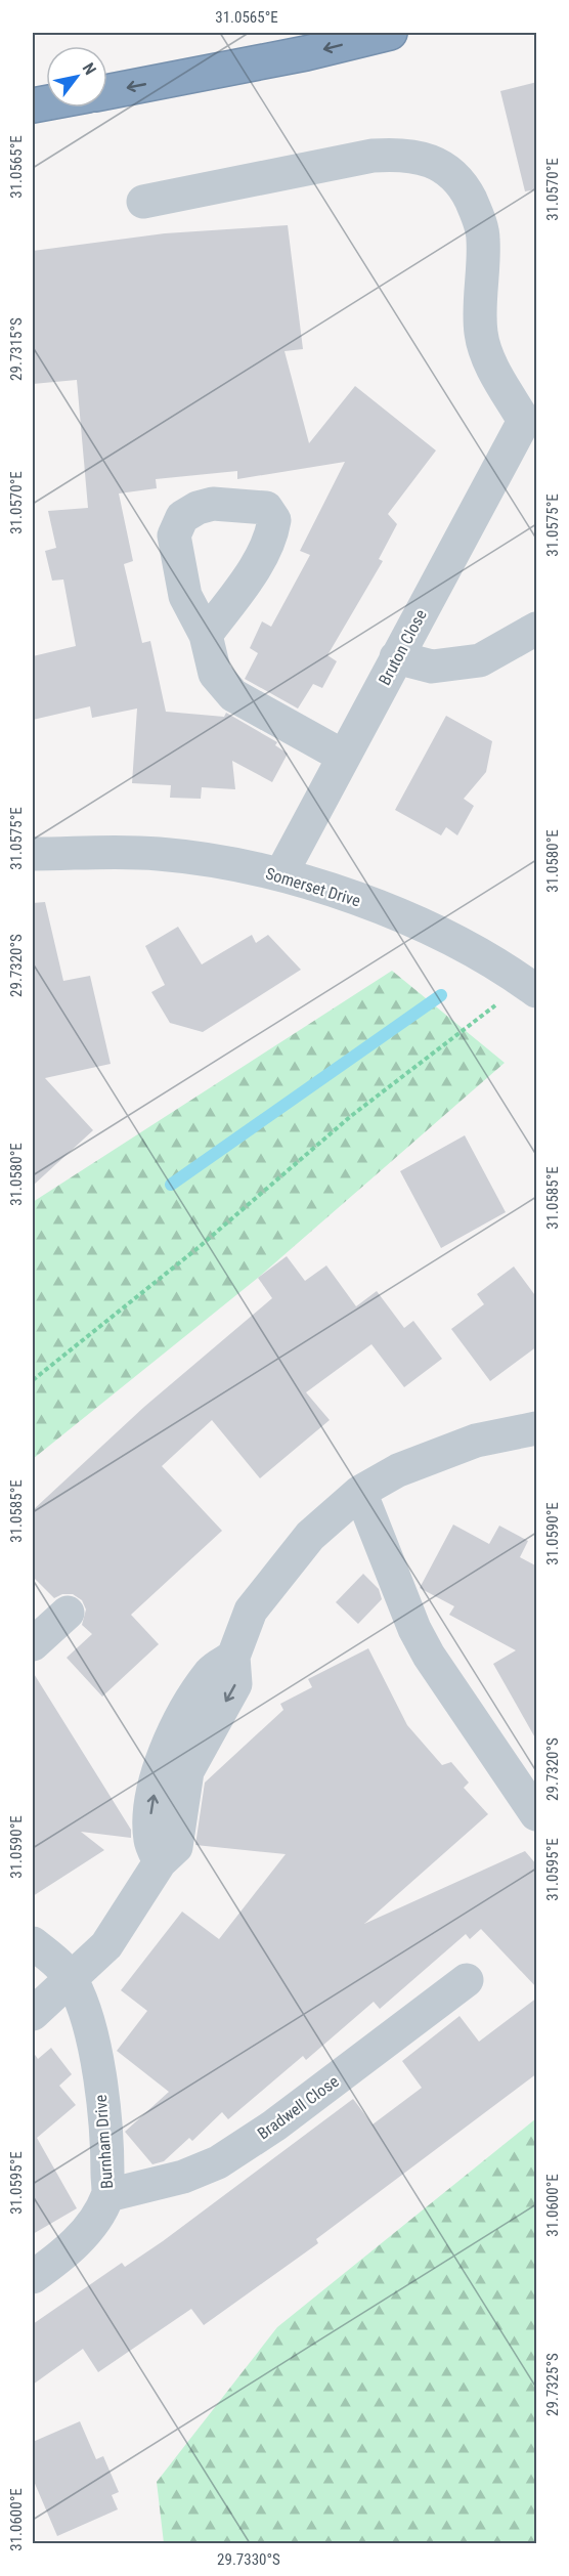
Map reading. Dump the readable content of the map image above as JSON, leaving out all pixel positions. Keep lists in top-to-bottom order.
{
  "streets": {
    "street": [
      "Bruton Close",
      "Somerset Drive",
      "Bradwell Close",
      "Burnham Drive"
    ]
  },
  "crossings": [
    ["Bruton Close", "Somerset Drive"],
    ["Bradwell Close", "Burnham Drive"]
  ],
  "north": "top right",
  "coordinates": [
    "31.0565°E",
    "31.0570°E",
    "29.7315°S",
    "31.0575°E",
    "31.0580°E",
    "29.7320°S",
    "31.0585°E",
    "31.0590°E",
    "31.0595°E",
    "31.0600°E",
    "29.7325°S",
    "29.7330°S"
  ]
}
